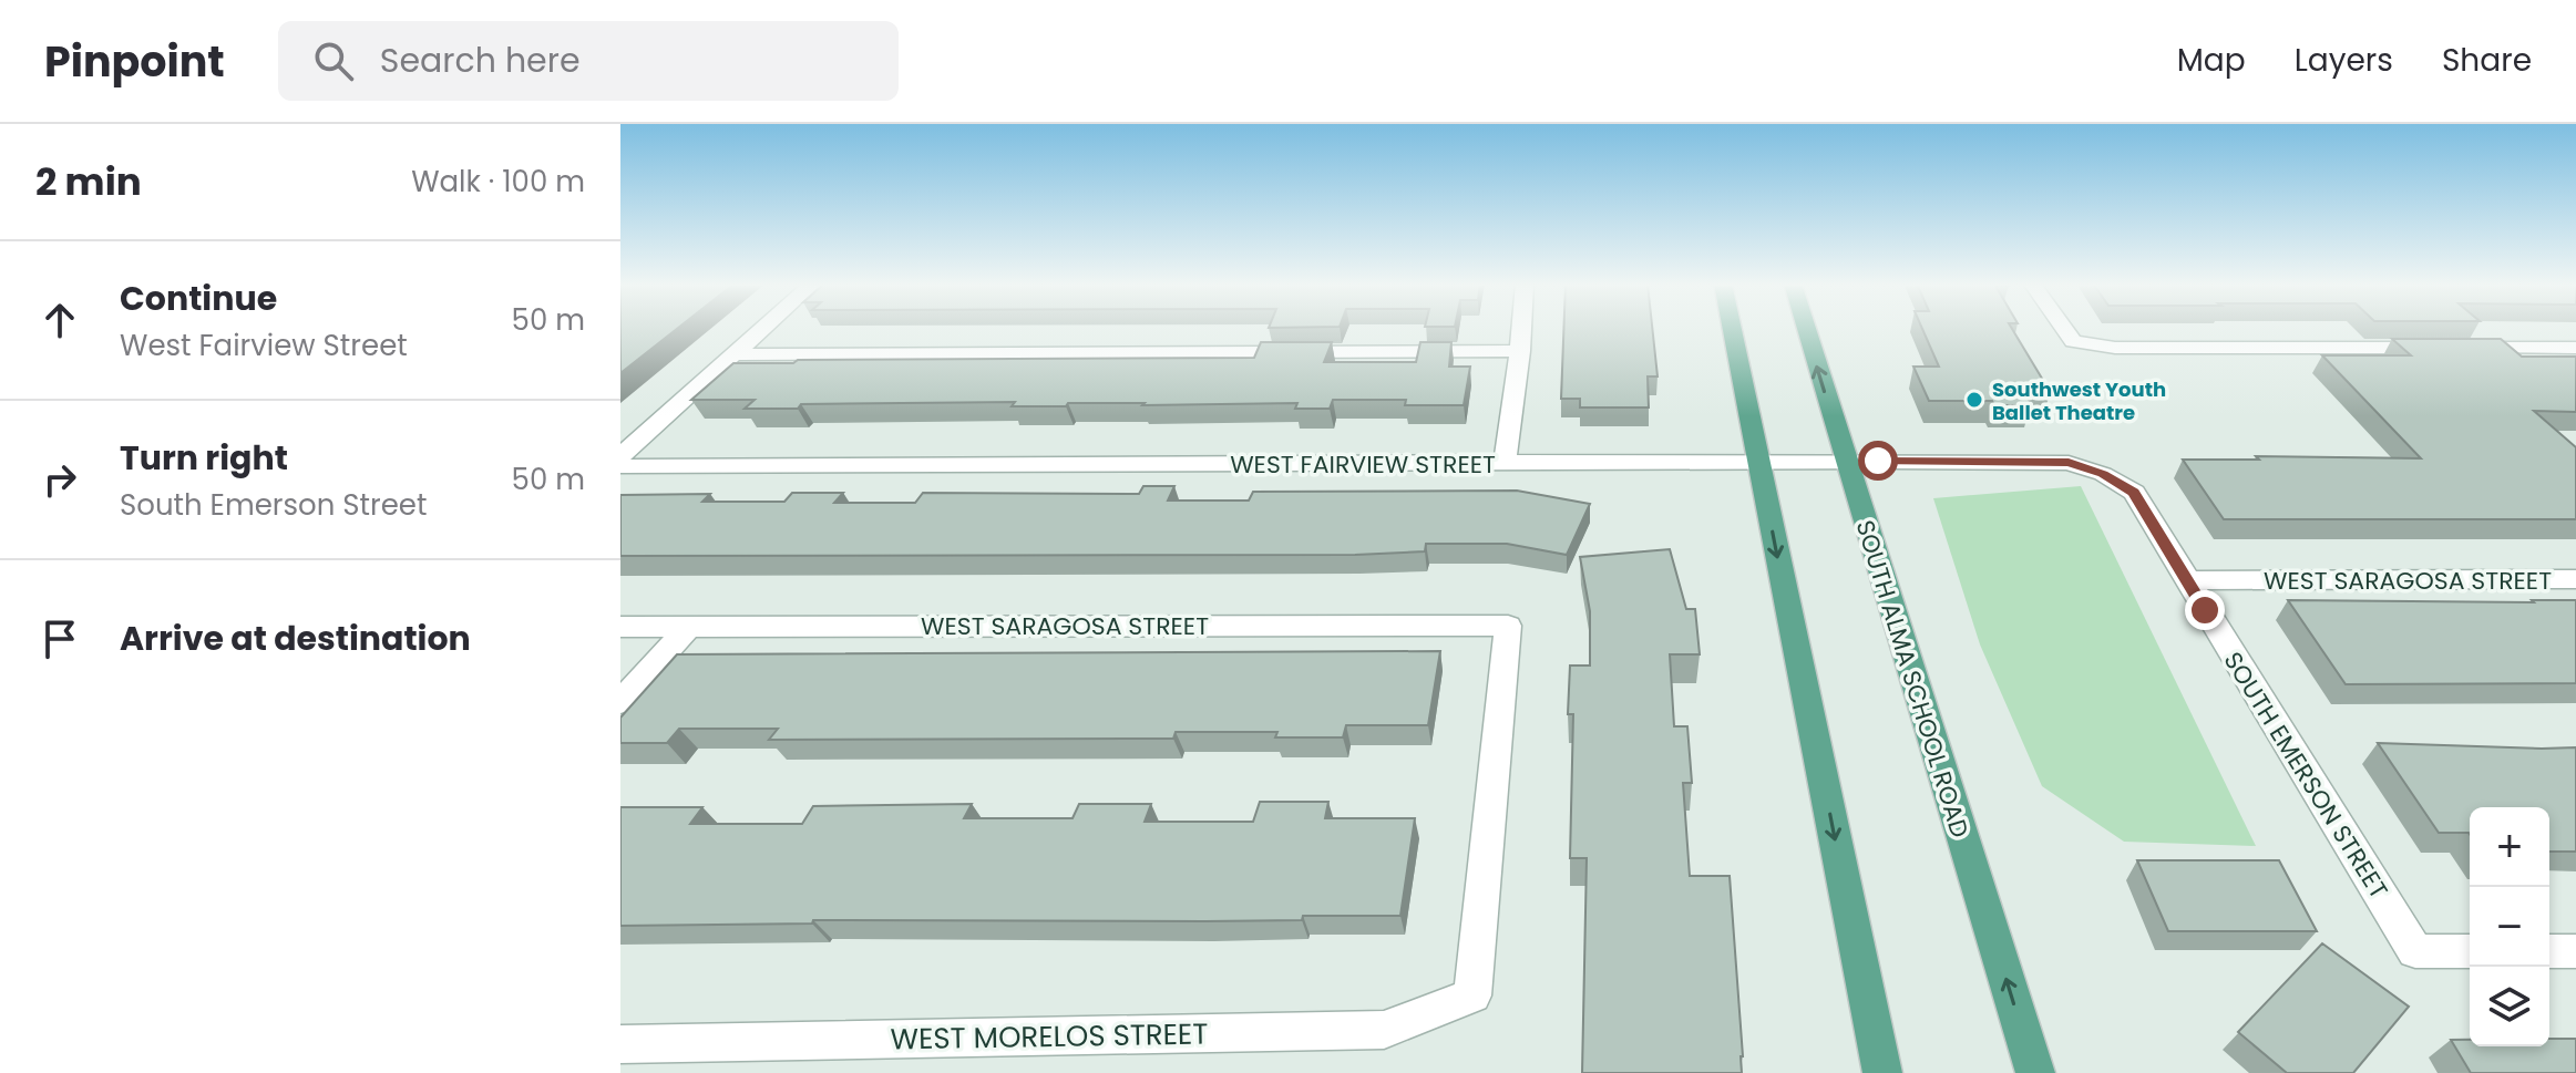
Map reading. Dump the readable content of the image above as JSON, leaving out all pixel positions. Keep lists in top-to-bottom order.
{
  "streets": {
    "main road": ["SOUTH ALMA SCHOOL ROAD"],
    "street": [
      "WEST FAIRVIEW STREET",
      "WEST SARAGOSA STREET",
      "SOUTH EMERSON STREET",
      "WEST MORELOS STREET"
    ]
  },
  "crossings": [
    ["WEST FAIRVIEW STREET", "SOUTH ALMA SCHOOL ROAD"],
    ["WEST FAIRVIEW STREET", "SOUTH EMERSON STREET"],
    ["WEST SARAGOSA STREET", "SOUTH EMERSON STREET"],
    ["WEST SARAGOSA STREET", "WEST MORELOS STREET"]
  ],
  "places": ["Southwest Youth Ballet Theatre"],
  "page": {
    "header": "Pinpoint",
    "search": "Search here",
    "nav": ["Map", "Layers", "Share"],
    "heading": ["2 min", "Walk · 100 m"],
    "list": [
      ["Continue", "West Fairview Street", "50 m"],
      ["Turn right", "South Emerson Street", "50 m"],
      "Arrive at destination"
    ],
    "map_buttons": ["+", "−"]
  }
}
